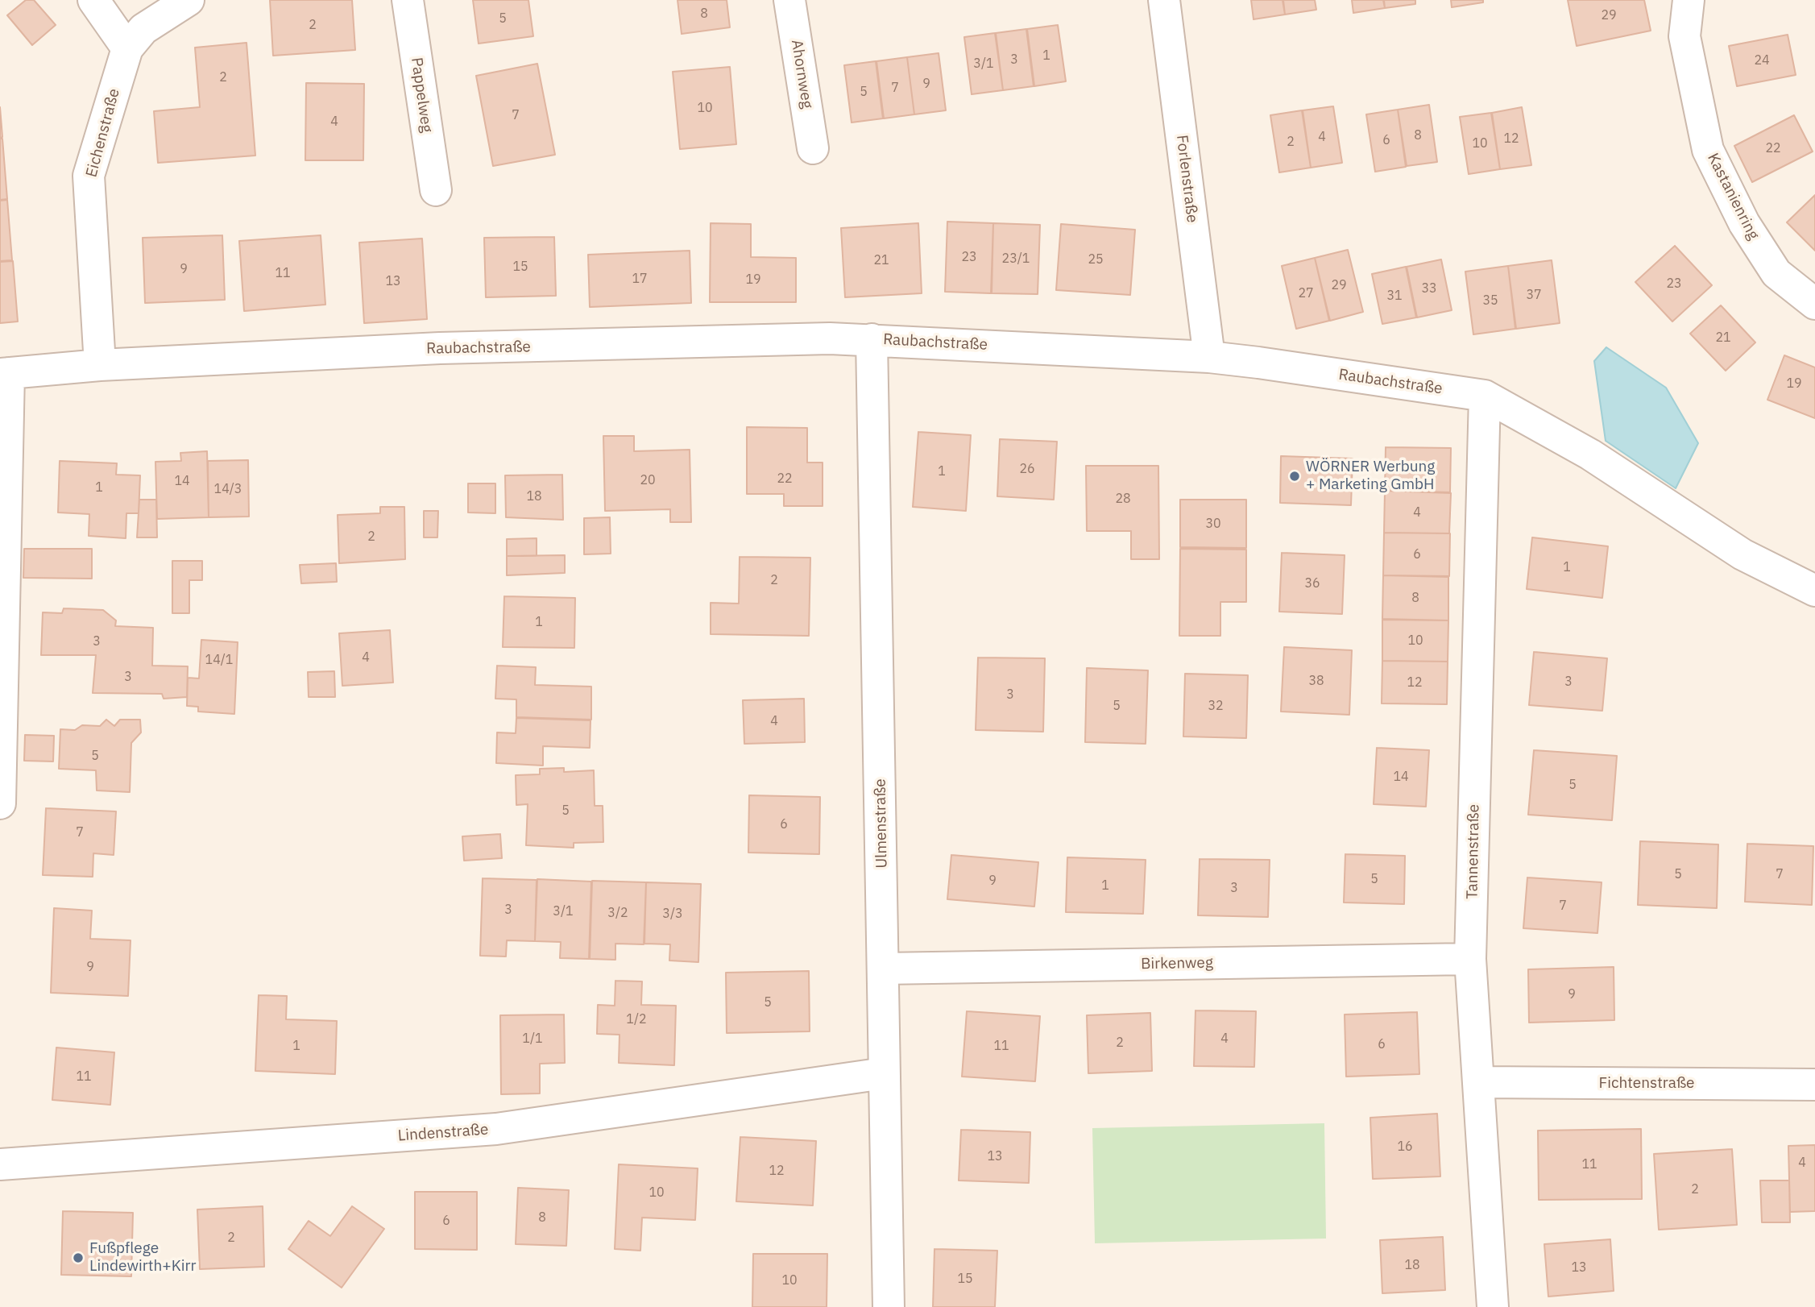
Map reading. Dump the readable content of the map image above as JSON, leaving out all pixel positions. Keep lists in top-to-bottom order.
{
  "streets": {
    "street": [
      "Ahornweg",
      "Pappelweg",
      "Eichenstraße",
      "Forlenstraße",
      "Kastanienring",
      "Raubachstraße",
      "Ulmenstraße",
      "Tannenstraße",
      "Birkenweg",
      "Fichtenstraße",
      "Lindenstraße"
    ]
  },
  "crossings": [
    ["Eichenstraße", "Raubachstraße"],
    ["Forlenstraße", "Raubachstraße"],
    ["Raubachstraße", "Ulmenstraße"],
    ["Raubachstraße", "Tannenstraße"],
    ["Ulmenstraße", "Birkenweg"],
    ["Ulmenstraße", "Lindenstraße"],
    ["Tannenstraße", "Birkenweg"],
    ["Tannenstraße", "Fichtenstraße"]
  ],
  "places": ["WÖRNER Werbung + Marketing GmbH", "Fußpflege Lindewirth+Kirr"],
  "house_numbers": [
    "8",
    "29",
    "5",
    "2",
    "1",
    "3",
    "24",
    "3/1",
    "2",
    "9",
    "7",
    "5",
    "10",
    "7",
    "4",
    "8",
    "4",
    "12",
    "6",
    "2",
    "10",
    "22",
    "23",
    "23/1",
    "25",
    "21",
    "15",
    "9",
    "11",
    "17",
    "19",
    "13",
    "23",
    "29",
    "33",
    "27",
    "37",
    "31",
    "35",
    "21",
    "19",
    "26",
    "1",
    "22",
    "20",
    "14",
    "1",
    "14/3",
    "18",
    "28",
    "4",
    "30",
    "2",
    "6",
    "1",
    "2",
    "36",
    "8",
    "1",
    "10",
    "3",
    "4",
    "14/1",
    "3",
    "38",
    "3",
    "12",
    "3",
    "5",
    "32",
    "4",
    "5",
    "14",
    "5",
    "5",
    "6",
    "7",
    "5",
    "7",
    "5",
    "9",
    "1",
    "3",
    "7",
    "3",
    "3/1",
    "3/2",
    "3/3",
    "9",
    "9",
    "5",
    "1/2",
    "1/1",
    "4",
    "2",
    "6",
    "1",
    "11",
    "11",
    "16",
    "13",
    "4",
    "11",
    "12",
    "2",
    "10",
    "8",
    "6",
    "2",
    "18",
    "13",
    "15",
    "10"
  ]
}
